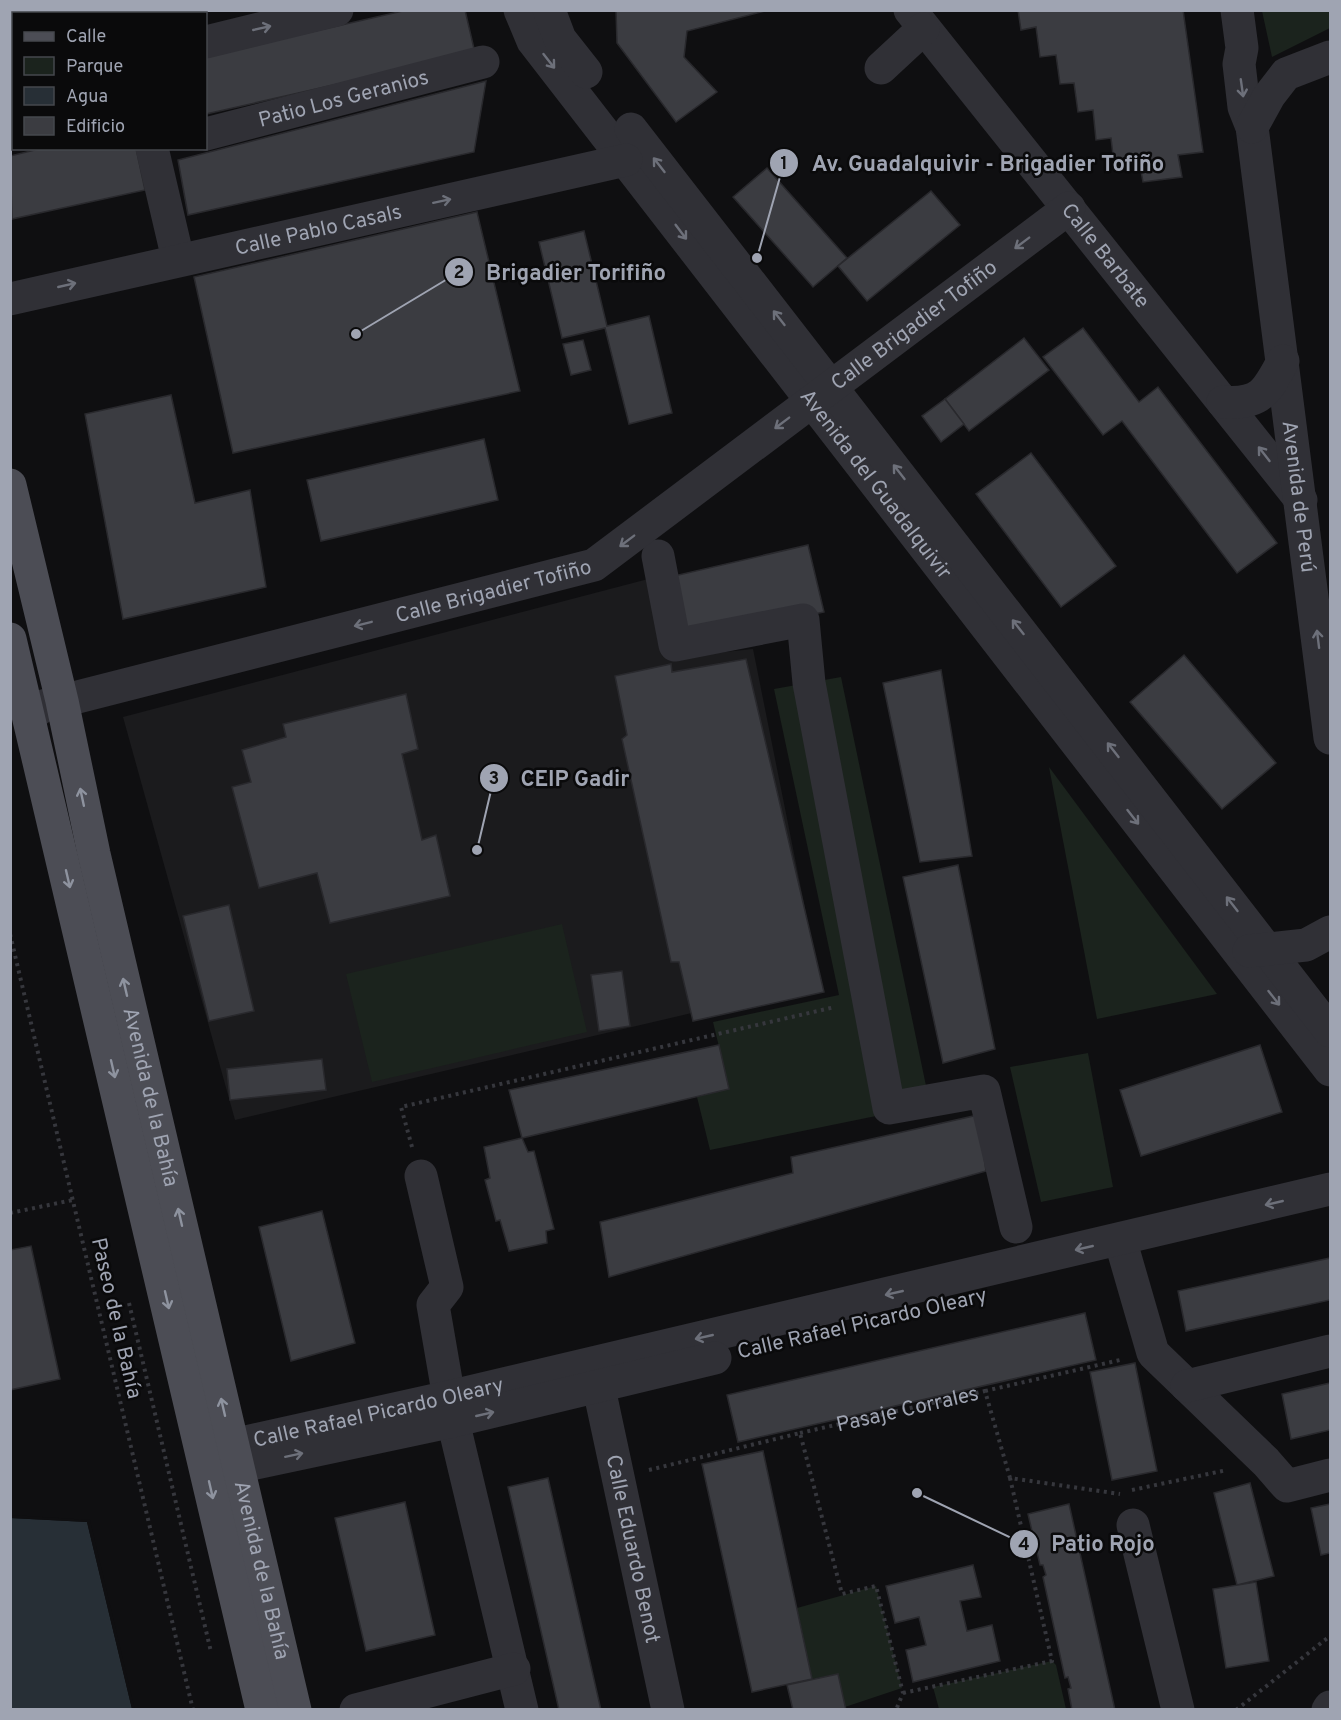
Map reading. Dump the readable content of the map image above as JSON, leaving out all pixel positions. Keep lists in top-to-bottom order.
{
  "streets": {
    "main road": ["Avenida de la Bahía"],
    "street": [
      "Patio Los Geranios",
      "Calle Pablo Casals",
      "Calle Barbate",
      "Calle Brigadier Tofiño",
      "Avenida del Guadalquivir",
      "Avenida de Perú",
      "Calle Rafael Picardo Oleary",
      "Calle Eduardo Benot"
    ],
    "path": ["Paseo de la Bahía", "Pasaje Corrales"]
  },
  "crossings": [
    ["Calle Pablo Casals", "Avenida del Guadalquivir"],
    ["Calle Barbate", "Calle Brigadier Tofiño"],
    ["Calle Barbate", "Avenida de Perú"],
    ["Calle Brigadier Tofiño", "Avenida del Guadalquivir"],
    ["Calle Brigadier Tofiño", "Avenida de la Bahía"],
    ["Avenida de la Bahía", "Calle Rafael Picardo Oleary"],
    ["Calle Rafael Picardo Oleary", "Calle Eduardo Benot"],
    ["Pasaje Corrales", "Calle Eduardo Benot"]
  ],
  "one_way": ["Calle Pablo Casals", "Calle Brigadier Tofiño"],
  "places": [
    "Av. Guadalquivir - Brigadier Tofiño",
    "Brigadier Torifiño",
    "CEIP Gadir",
    "Patio Rojo"
  ],
  "legend": [
    "Calle",
    "Parque",
    "Agua",
    "Edificio"
  ]
}
